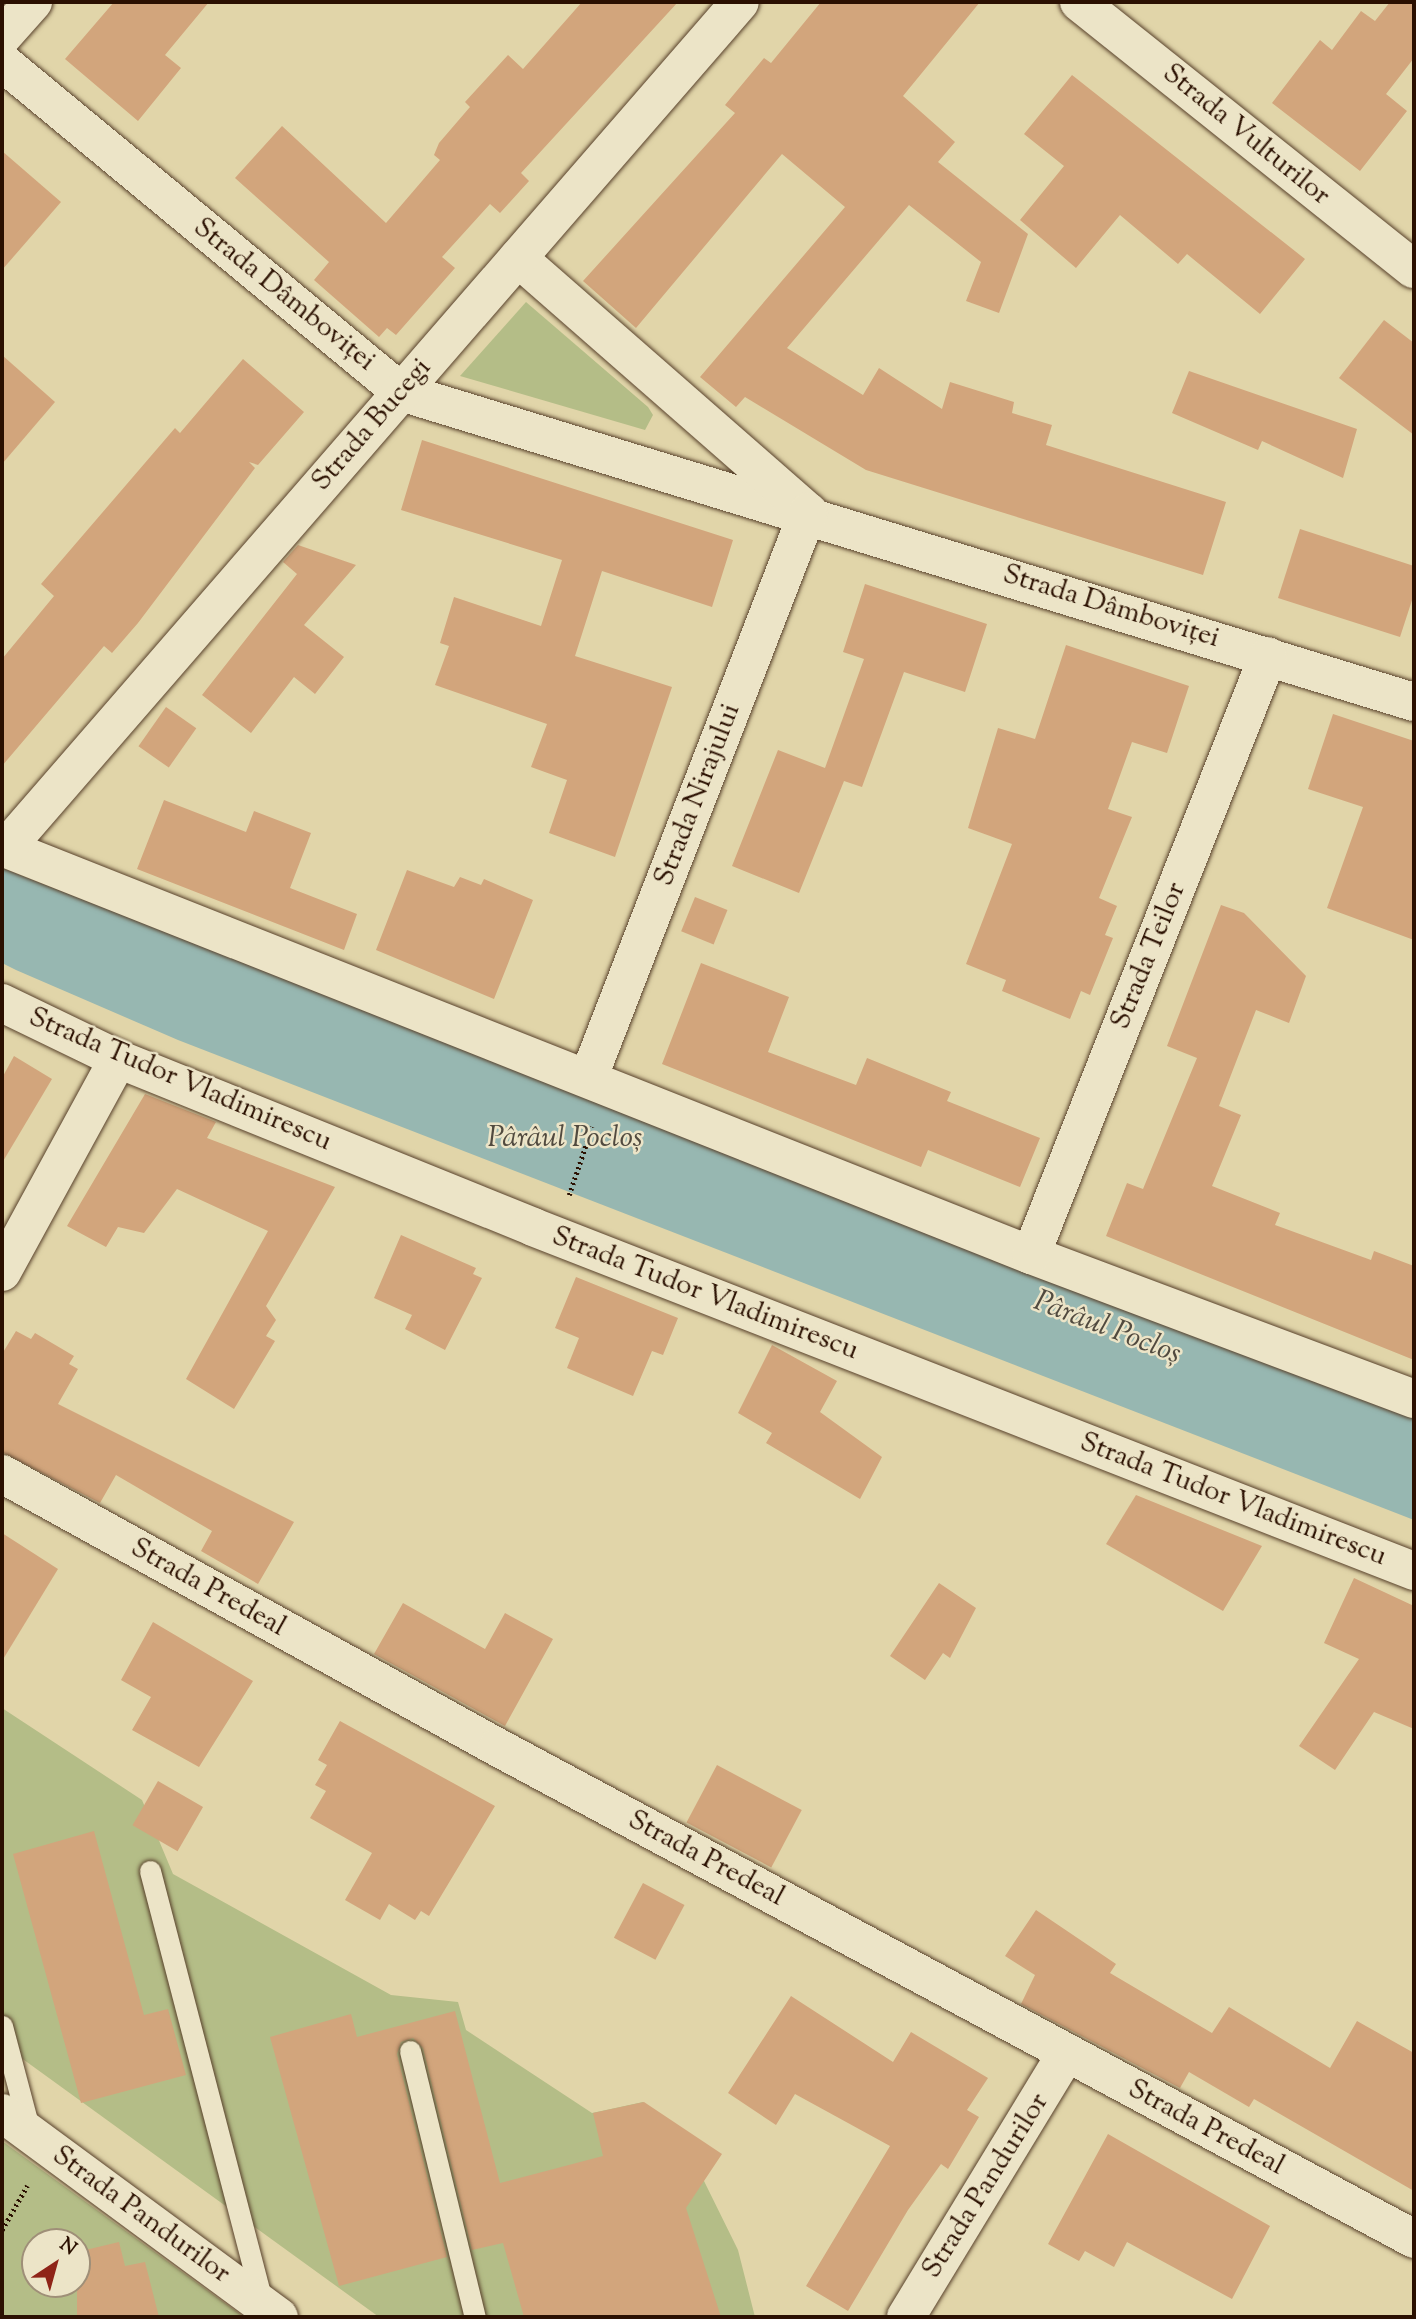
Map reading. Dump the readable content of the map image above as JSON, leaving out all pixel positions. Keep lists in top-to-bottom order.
{
  "streets": {
    "street": [
      "Strada Vulturilor",
      "Strada Dâmboviței",
      "Strada Bucegi",
      "Strada Nirajului",
      "Strada Teilor",
      "Strada Tudor Vladimirescu",
      "Strada Predeal",
      "Strada Pandurilor"
    ]
  },
  "crossings": [
    ["Strada Dâmboviței", "Strada Bucegi"],
    ["Strada Dâmboviței", "Strada Nirajului"],
    ["Strada Dâmboviței", "Strada Teilor"],
    ["Strada Predeal", "Strada Pandurilor"]
  ],
  "water": ["Pârâul Pocloș"],
  "north": "top right"
}
